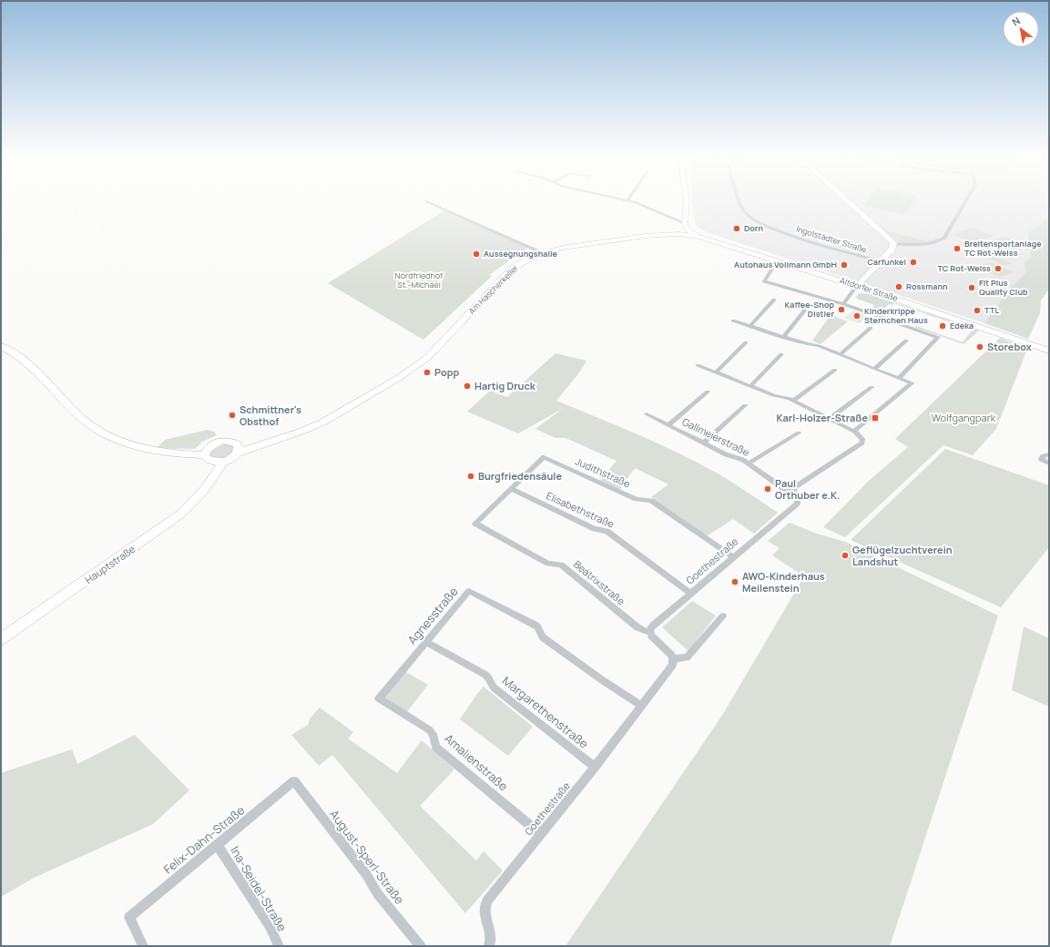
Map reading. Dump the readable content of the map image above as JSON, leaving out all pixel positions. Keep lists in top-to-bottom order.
{
  "streets": {
    "main road": ["Am Hascherkeller", "Altdorfer Straße", "Hauptstraße"],
    "street": [
      "Ingolstädter Straße",
      "Gallmeierstraße",
      "Judithstraße",
      "Elisabethstraße",
      "Goethestraße",
      "Beatrixstraße",
      "Agnesstraße",
      "Margarethenstraße",
      "Amalienstraße",
      "Felix-Dahn-Straße",
      "August-Sperl-Straße",
      "Ina-Seidel-Straße"
    ]
  },
  "crossings": [
    ["Am Hascherkeller", "Altdorfer Straße"],
    ["Am Hascherkeller", "Hauptstraße"],
    ["Gallmeierstraße", "Goethestraße"],
    ["Judithstraße", "Elisabethstraße"],
    ["Judithstraße", "Goethestraße"],
    ["Judithstraße", "Beatrixstraße"],
    ["Elisabethstraße", "Goethestraße"],
    ["Goethestraße", "Beatrixstraße"],
    ["Goethestraße", "Agnesstraße"],
    ["Goethestraße", "Margarethenstraße"],
    ["Goethestraße", "Amalienstraße"],
    ["Agnesstraße", "Margarethenstraße"],
    ["Agnesstraße", "Amalienstraße"],
    ["Felix-Dahn-Straße", "August-Sperl-Straße"],
    ["Felix-Dahn-Straße", "Ina-Seidel-Straße"]
  ],
  "parks": ["Nordfriedhof St.-Michael", "Wolfgangpark"],
  "places": {
    "other": [
      "Dorn",
      "Breitensportanlage TC Rot-Weiss",
      "Aussegnungshalle",
      "Carfunkel",
      "Autohaus Vollmann GmbH",
      "TC Rot-Weiss",
      "Rossmann",
      "Fit Plus Quality Club",
      "Kaffee-Shop Distler",
      "TTL",
      "Kinderkrippe Sternchen Haus",
      "Edeka",
      "Storebox",
      "Popp",
      "Hartig Druck",
      "Schmittner's Obsthof",
      "Burgfriedensäule",
      "Paul Orthuber e.K.",
      "Geflügelzuchtverein Landshut",
      "AWO-Kinderhaus Meilenstein"
    ],
    "transit": ["Karl-Holzer-Straße"]
  },
  "north": "top left"
}
